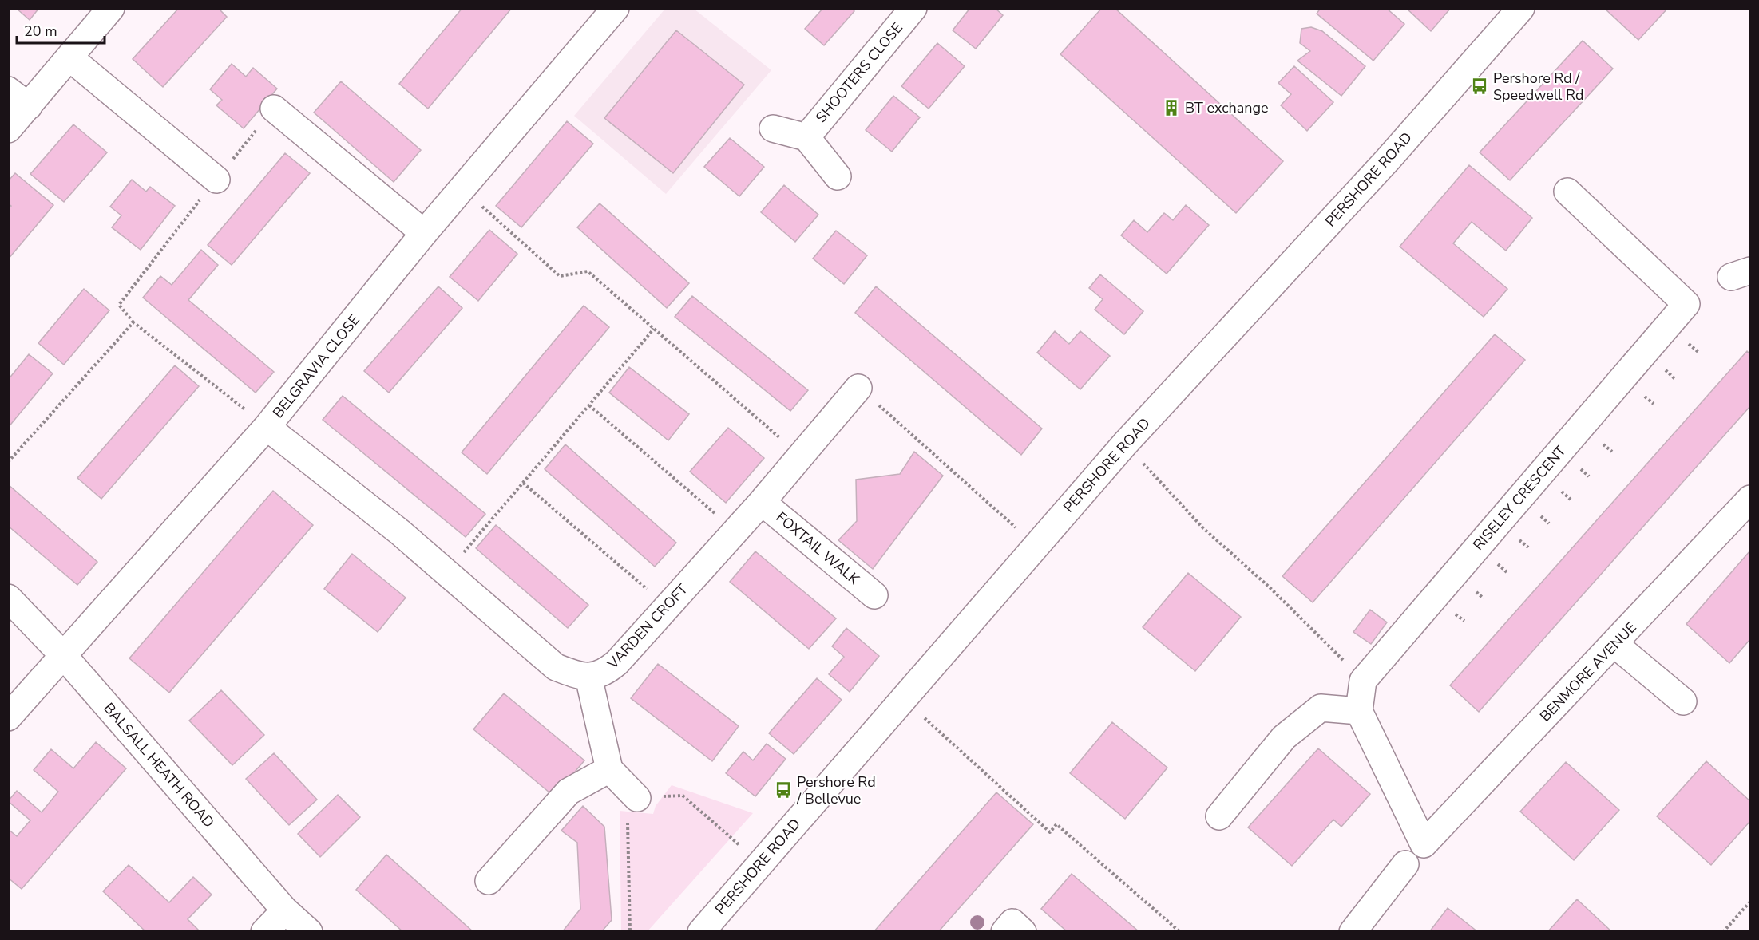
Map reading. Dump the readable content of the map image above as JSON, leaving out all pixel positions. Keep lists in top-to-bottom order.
{
  "streets": {
    "street": [
      "SHOOTERS CLOSE",
      "PERSHORE ROAD",
      "BELGRAVIA CLOSE",
      "RISELEY CRESCENT",
      "FOXTAIL WALK",
      "VARDEN CROFT",
      "BENMORE AVENUE",
      "BALSALL HEATH ROAD"
    ]
  },
  "crossings": [
    ["BELGRAVIA CLOSE", "BALSALL HEATH ROAD"],
    ["FOXTAIL WALK", "VARDEN CROFT"]
  ],
  "places": {
    "bus stop": ["Pershore Rd / Speedwell Rd", "Pershore Rd / Bellevue"],
    "building": ["BT exchange"]
  },
  "scale_bar": "20 m"
}
